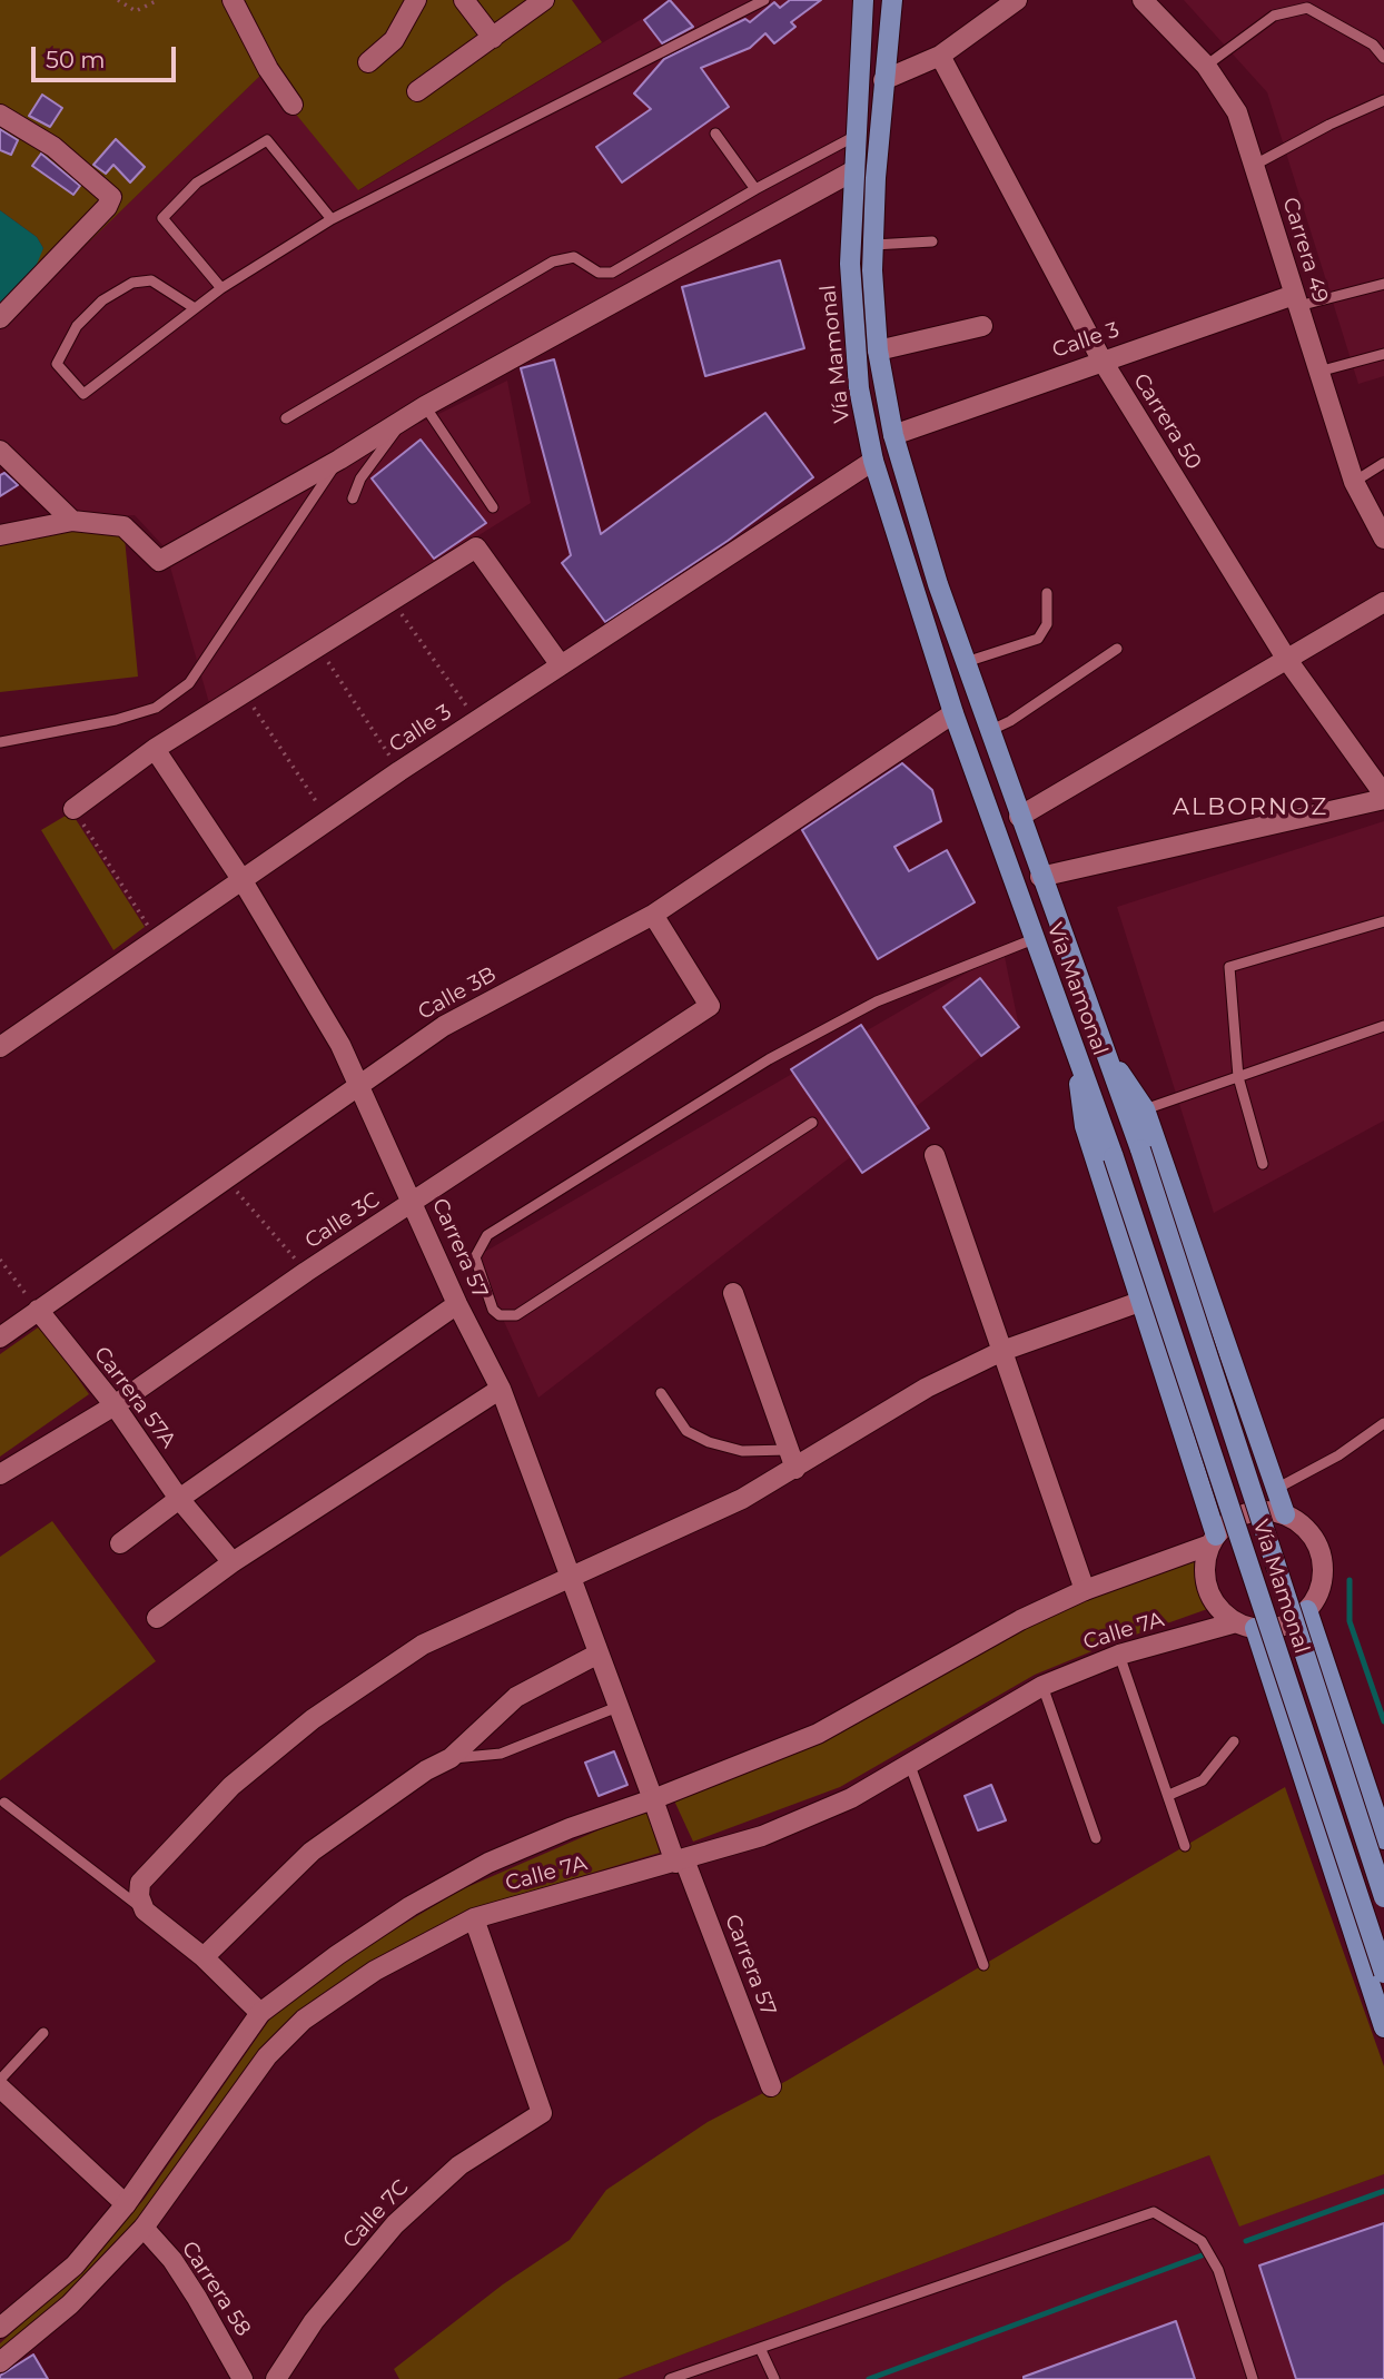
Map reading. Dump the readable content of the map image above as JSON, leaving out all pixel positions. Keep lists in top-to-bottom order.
{
  "streets": {
    "main road": ["Vía Mamonal"],
    "street": [
      "Carrera 49",
      "Calle 3",
      "Carrera 50",
      "Calle 3B",
      "Calle 3C",
      "Carrera 57",
      "Carrera 57A",
      "Calle 7A",
      "Calle 7C",
      "Carrera 58"
    ]
  },
  "crossings": [
    ["Carrera 49", "Calle 3"],
    ["Calle 3", "Vía Mamonal"],
    ["Calle 3", "Carrera 50"],
    ["Calle 3", "Carrera 57"],
    ["Vía Mamonal", "Calle 3B"],
    ["Calle 3B", "Calle 3C"],
    ["Calle 3B", "Carrera 57"],
    ["Calle 3B", "Carrera 57A"],
    ["Calle 3C", "Carrera 57"],
    ["Calle 3C", "Carrera 57A"],
    ["Carrera 57", "Calle 7A"],
    ["Calle 7A", "Calle 7C"],
    ["Calle 7A", "Carrera 58"]
  ],
  "districts": ["ALBORNOZ"],
  "scale_bar": "50 m"
}
